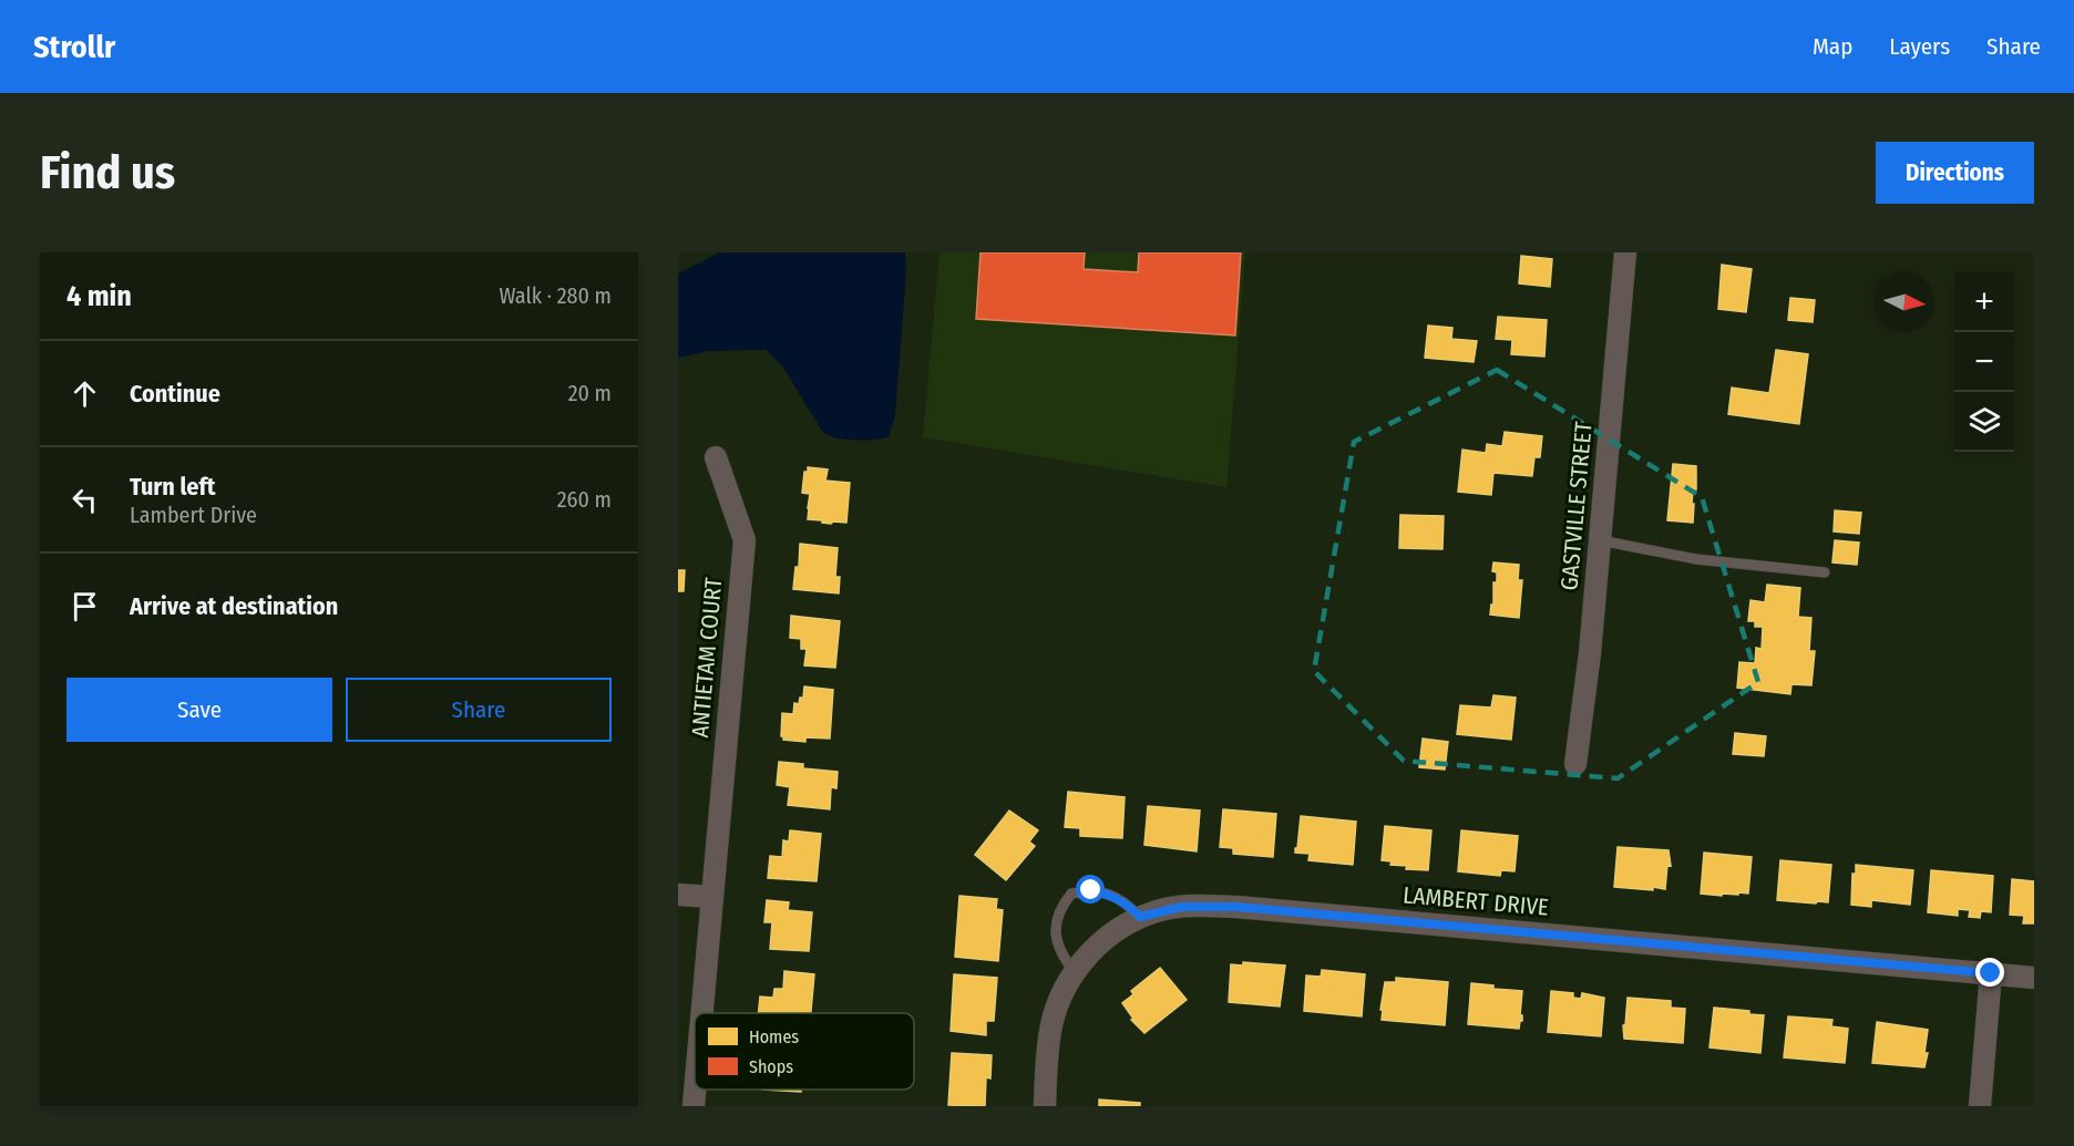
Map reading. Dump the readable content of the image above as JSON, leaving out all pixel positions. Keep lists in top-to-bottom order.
{
  "streets": {
    "street": ["GASTVILLE STREET", "ANTIETAM COURT", "LAMBERT DRIVE"]
  },
  "legend": ["Homes", "Shops"],
  "north": "right",
  "page": {
    "header": "Strollr",
    "nav": ["Map", "Layers", "Share"],
    "buttons": [
      "Directions",
      ["Save", "Share"]
    ],
    "title": "Find us",
    "heading": ["4 min", "Walk · 280 m"],
    "map_buttons": ["+", "−"],
    "list": [
      ["Continue", "20 m"],
      ["Turn left", "Lambert Drive", "260 m"],
      "Arrive at destination"
    ]
  }
}
